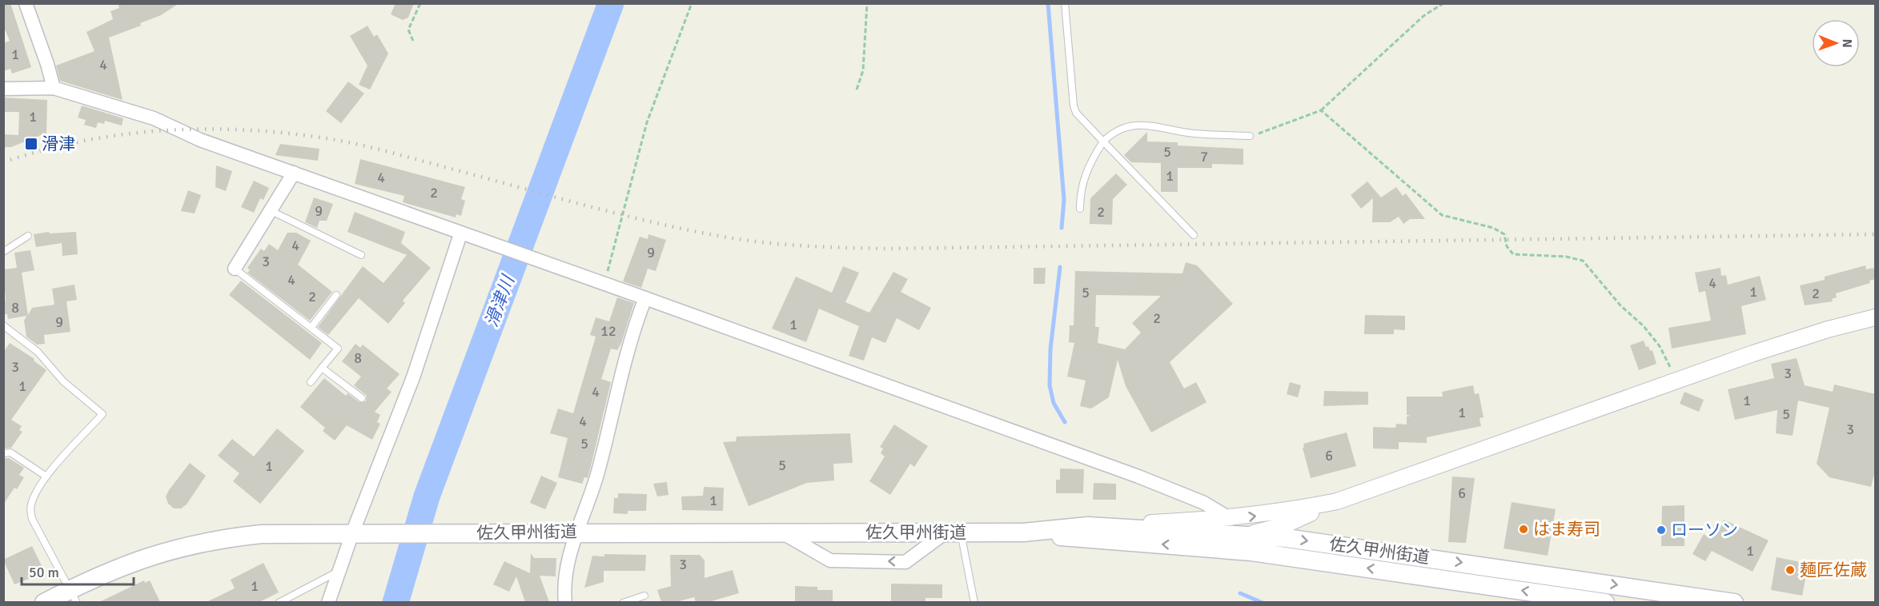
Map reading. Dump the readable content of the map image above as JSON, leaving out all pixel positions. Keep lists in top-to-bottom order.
{
  "streets": {
    "main road": ["佐久甲州街道"]
  },
  "water": ["滑津川"],
  "places": {
    "transit": ["滑津"],
    "other": ["はま寿司", "ローソン", "麺匠佐蔵"]
  },
  "house_numbers": [
    "1",
    "4",
    "1",
    "5",
    "7",
    "1",
    "4",
    "2",
    "9",
    "2",
    "4",
    "9",
    "3",
    "4",
    "4",
    "1",
    "5",
    "2",
    "2",
    "8",
    "2",
    "9",
    "1",
    "12",
    "8",
    "3",
    "3",
    "1",
    "4",
    "1",
    "1",
    "5",
    "4",
    "3",
    "5",
    "6",
    "5",
    "1",
    "6",
    "1",
    "1",
    "3",
    "1"
  ],
  "scale_bar": "50 m",
  "north": "right"
}
